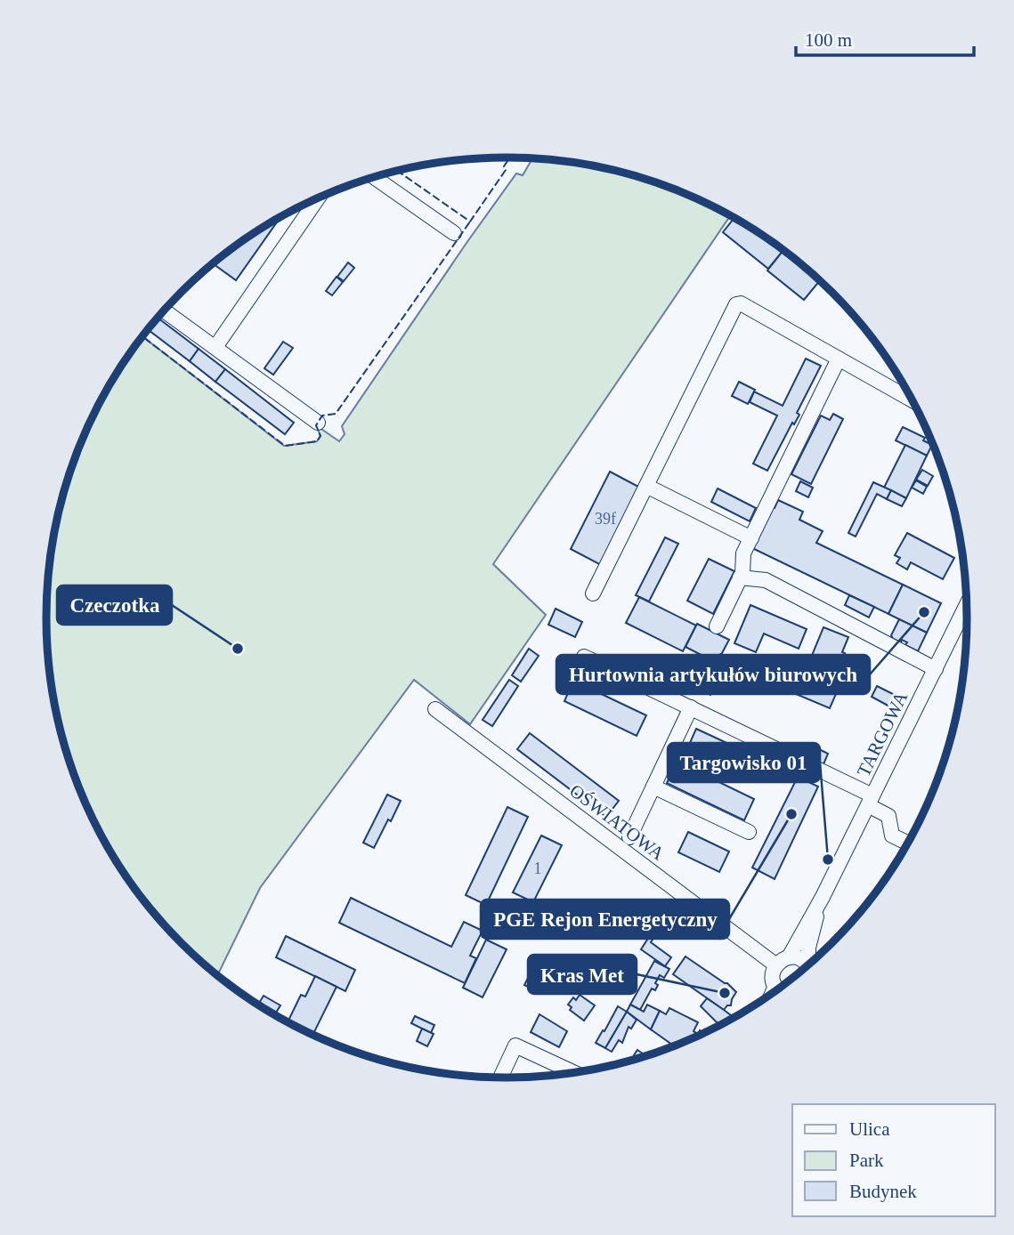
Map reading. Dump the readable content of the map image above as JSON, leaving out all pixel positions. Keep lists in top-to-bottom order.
{
  "streets": {
    "street": ["TARGOWA", "OŚWIATOWA"]
  },
  "crossings": [
    ["TARGOWA", "OŚWIATOWA"]
  ],
  "places": [
    "Hurtownia artykułów biurowych",
    "Czeczotka",
    "PGE Rejon Energetyczny",
    "Targowisko 01",
    "Kras Met"
  ],
  "house_numbers": ["39f", "1"],
  "legend": ["Ulica", "Park", "Budynek"],
  "scale_bar": "100 m"
}
